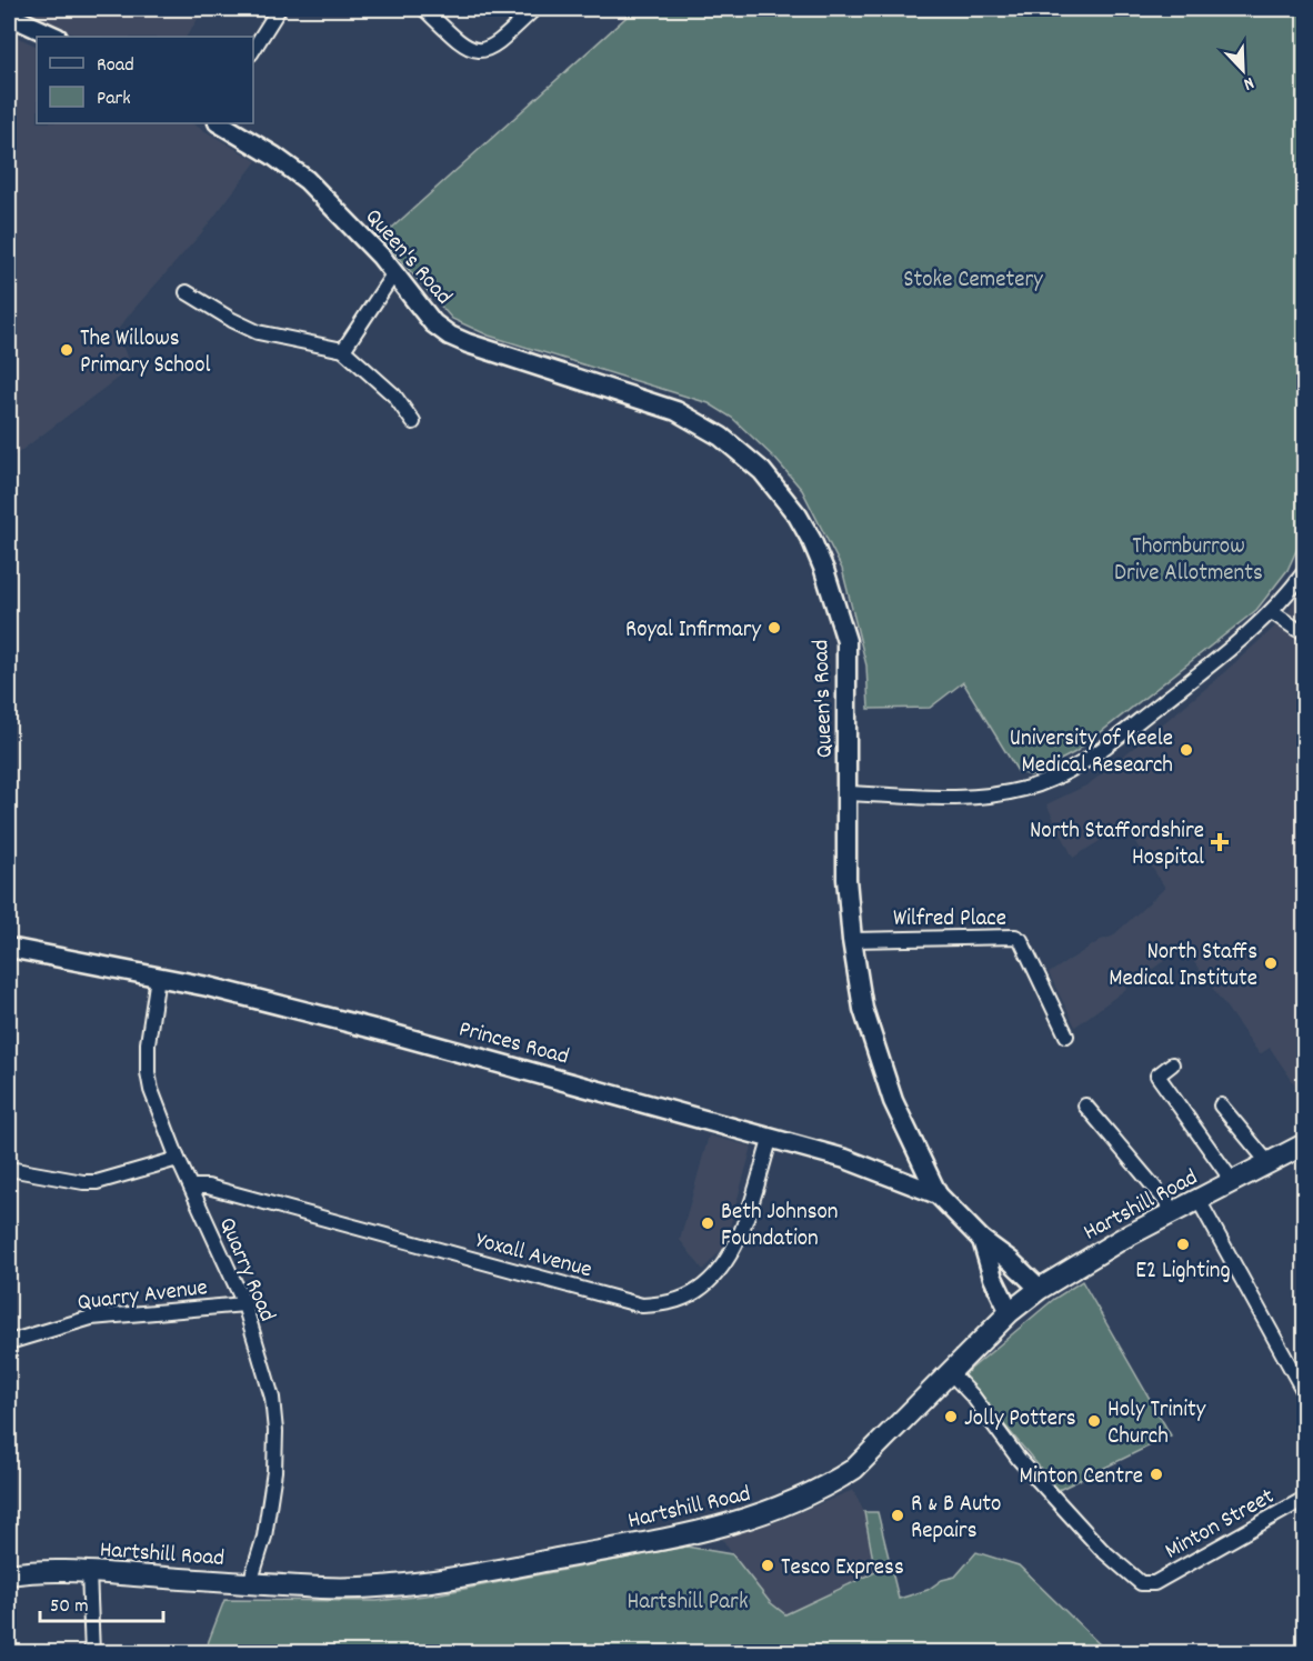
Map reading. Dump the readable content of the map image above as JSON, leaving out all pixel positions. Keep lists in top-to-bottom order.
{
  "streets": {
    "main road": ["Hartshill Road"],
    "street": [
      "Queen's Road",
      "Wilfred Place",
      "Princes Road",
      "Yoxall Avenue",
      "Quarry Road",
      "Quarry Avenue",
      "Minton Street"
    ]
  },
  "crossings": [
    ["Queen's Road", "Wilfred Place"],
    ["Queen's Road", "Princes Road"],
    ["Princes Road", "Hartshill Road"],
    ["Princes Road", "Yoxall Avenue"],
    ["Princes Road", "Quarry Road"],
    ["Hartshill Road", "Quarry Road"],
    ["Hartshill Road", "Minton Street"],
    ["Yoxall Avenue", "Quarry Road"],
    ["Quarry Road", "Quarry Avenue"]
  ],
  "parks": ["Stoke Cemetery", "Thornburrow Drive Allotments", "Hartshill Park"],
  "places": {
    "other": [
      "The Willows Primary School",
      "Royal Infirmary",
      "University of Keele Medical Research",
      "North Staffs Medical Institute",
      "Beth Johnson Foundation",
      "E2 Lighting",
      "Jolly Potters",
      "Holy Trinity Church",
      "Minton Centre",
      "R & B Auto Repairs",
      "Tesco Express"
    ],
    "health": ["North Staffordshire Hospital"]
  },
  "legend": ["Road", "Park"],
  "scale_bar": "50 m",
  "north": "bottom right"
}
